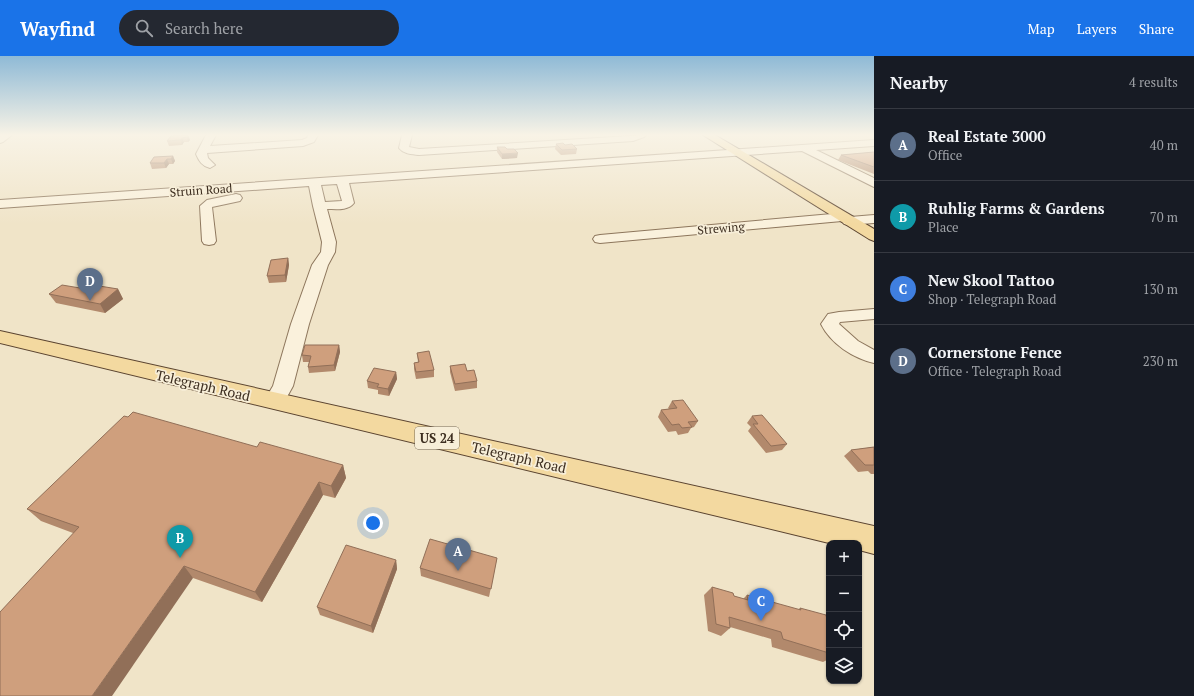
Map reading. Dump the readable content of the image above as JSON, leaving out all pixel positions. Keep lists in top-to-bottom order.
{
  "streets": {
    "main road": ["Telegraph Road", "US 24"],
    "street": ["Struin Road", "Strewing"]
  },
  "page": {
    "header": "Wayfind",
    "search": "Search here",
    "nav": ["Map", "Layers", "Share"],
    "heading": ["Nearby", "4 results"],
    "list": [
      {
        "mark": "A",
        "name": "Real Estate 3000",
        "note": "Office",
        "value": "40 m"
      },
      {
        "mark": "B",
        "name": "Ruhlig Farms & Gardens",
        "note": "Place",
        "value": "70 m"
      },
      {
        "mark": "C",
        "name": "New Skool Tattoo",
        "note": "Shop · Telegraph Road",
        "value": "130 m"
      },
      {
        "mark": "D",
        "name": "Cornerstone Fence",
        "note": "Office · Telegraph Road",
        "value": "230 m"
      }
    ],
    "pins": [
      "D",
      "B",
      "A",
      "C"
    ],
    "map_buttons": ["+", "−"]
  }
}
